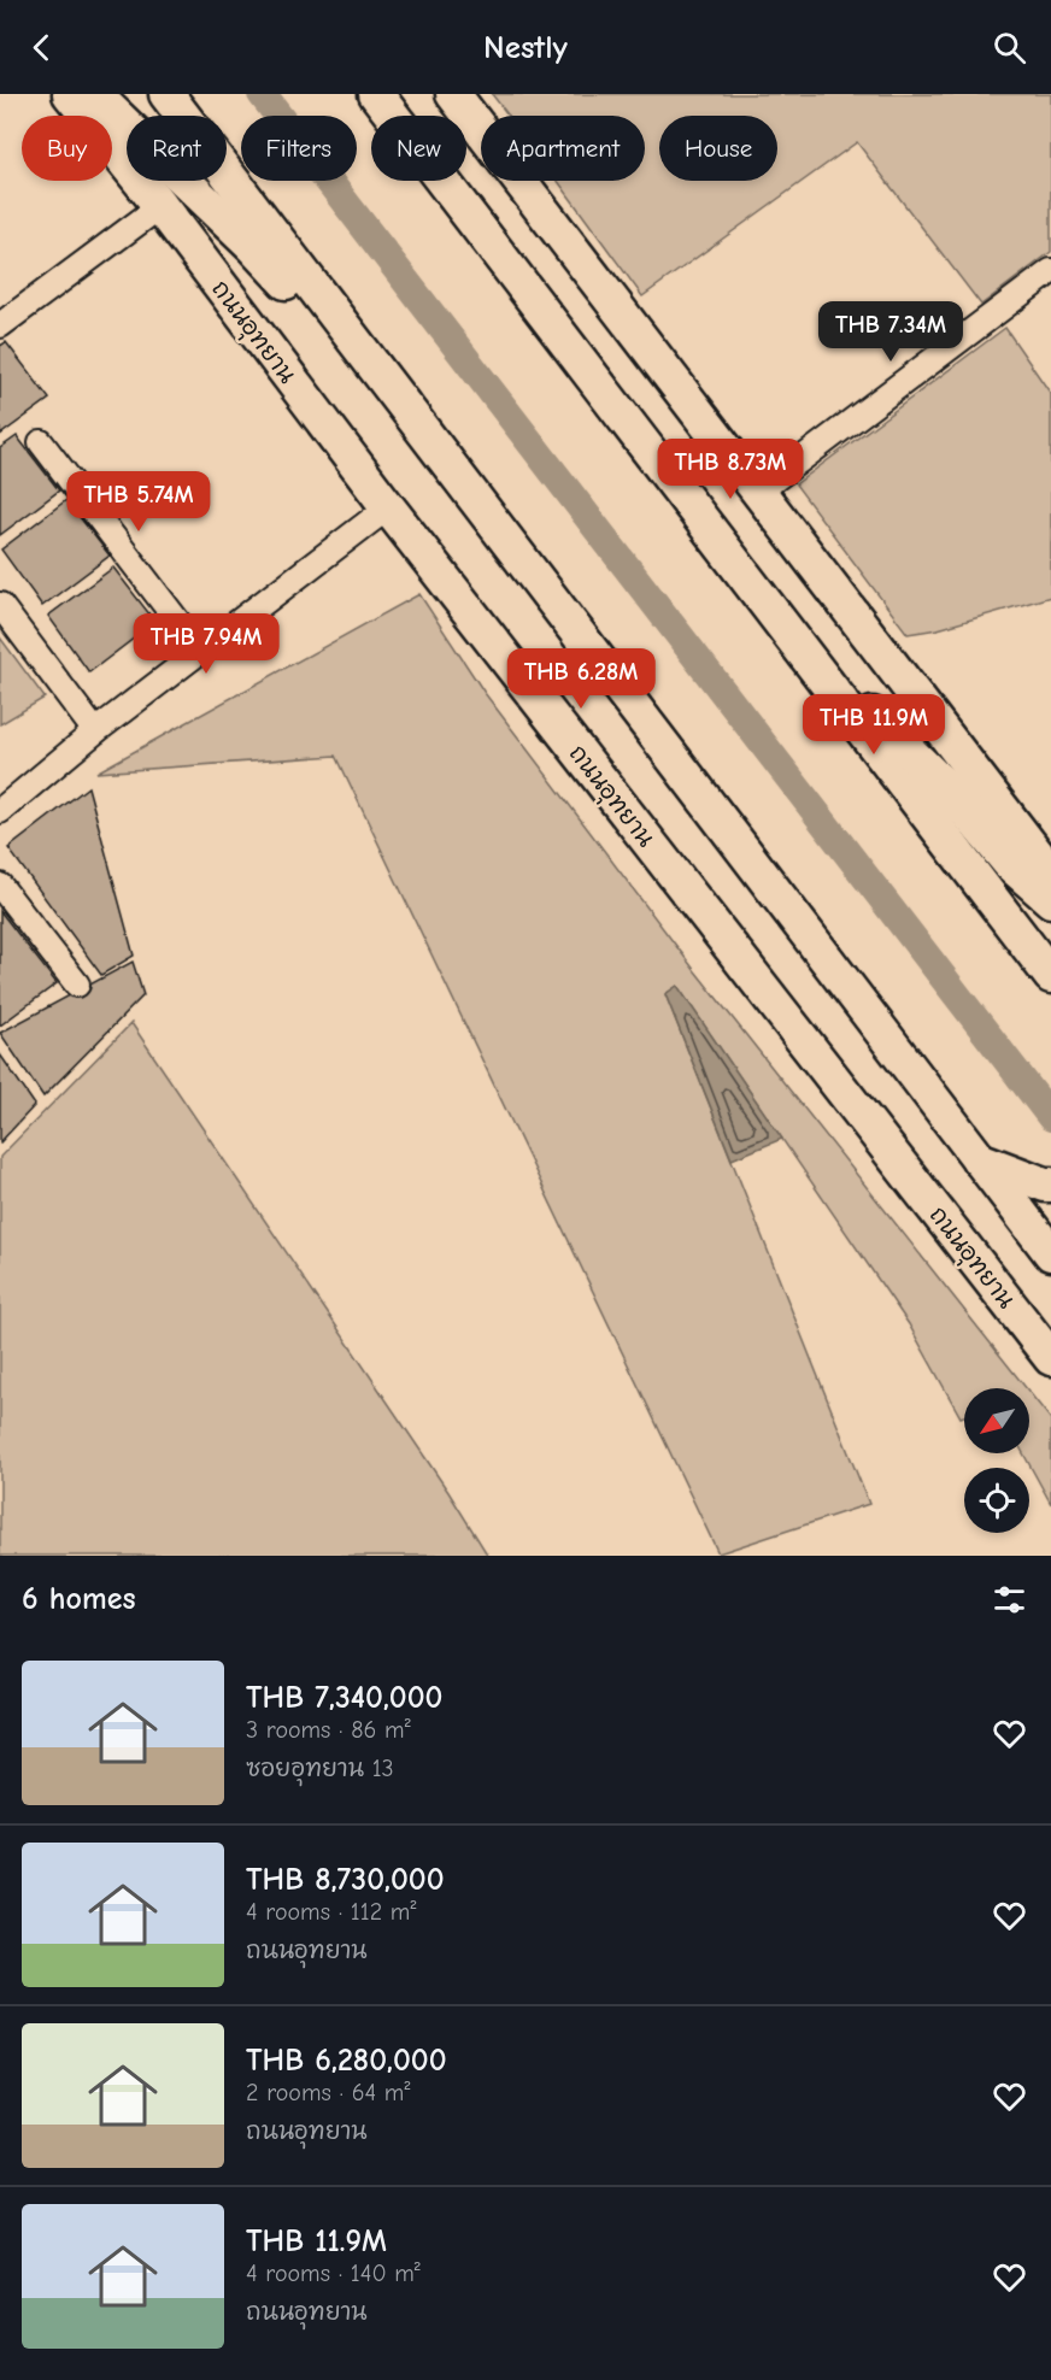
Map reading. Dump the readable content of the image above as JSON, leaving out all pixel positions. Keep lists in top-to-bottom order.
{
  "streets": {
    "main road": ["ถนนอุทยาน"]
  },
  "north": "bottom left",
  "page": {
    "header": "Nestly",
    "chip": [
      "Buy",
      "Rent",
      "Filters",
      "New",
      "Apartment",
      "House"
    ],
    "price": [
      "THB 7.34M",
      "THB 8.73M",
      "THB 5.74M",
      "THB 7.94M",
      "THB 6.28M",
      "THB 11.9M"
    ],
    "heading": "6 homes",
    "list": [
      {
        "name": "THB 7,340,000",
        "note": "3 rooms · 86 m² · ซอยอุทยาน 13"
      },
      {
        "name": "THB 8,730,000",
        "note": "4 rooms · 112 m² · ถนนอุทยาน"
      },
      {
        "name": "THB 6,280,000",
        "note": "2 rooms · 64 m² · ถนนอุทยาน"
      },
      {
        "name": "THB 11.9M",
        "note": "4 rooms · 140 m² · ถนนอุทยาน"
      }
    ]
  }
}
